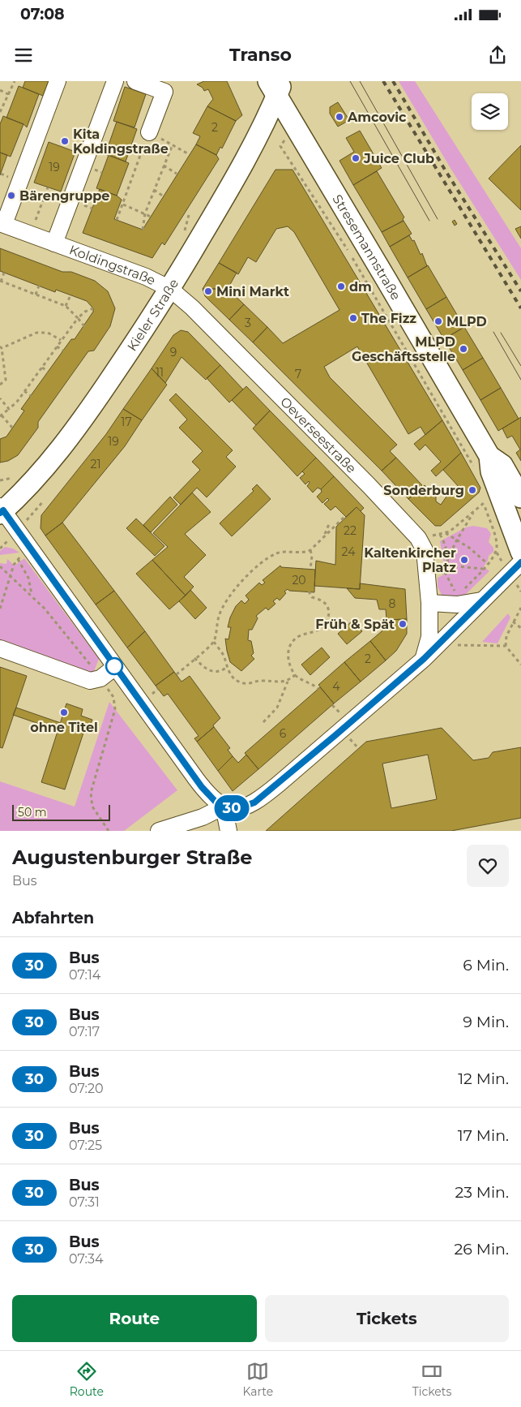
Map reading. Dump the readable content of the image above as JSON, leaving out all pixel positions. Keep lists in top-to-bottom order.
{
  "streets": {
    "main road": ["Stresemannstraße", "Kieler Straße"],
    "street": ["Koldingstraße", "Oeverseestraße"]
  },
  "crossings": [
    ["Stresemannstraße", "Kieler Straße"],
    ["Koldingstraße", "Kieler Straße"],
    ["Koldingstraße", "Oeverseestraße"],
    ["Kieler Straße", "Oeverseestraße"]
  ],
  "places": [
    "Amcovic",
    "Kita Koldingstraße",
    "Juice Club",
    "Bärengruppe",
    "dm",
    "Mini Markt",
    "The Fizz",
    "MLPD",
    "MLPD Geschäftsstelle",
    "Sonderburg",
    "Kaltenkircher Platz",
    "Früh & Spät",
    "ohne Titel"
  ],
  "lines": ["bus line 30"],
  "house_numbers": [
    "2",
    "19",
    "3",
    "9",
    "11",
    "7",
    "17",
    "19",
    "21",
    "22",
    "24",
    "20",
    "8",
    "2",
    "4",
    "6"
  ],
  "scale_bar": "50 m",
  "page": {
    "status": "07:08",
    "header": "Transo",
    "on_map": "30",
    "scale": "50 m",
    "heading": [
      ["Augustenburger Straße", "Bus"],
      "Abfahrten"
    ],
    "list": [
      {
        "mark": "30",
        "name": "Bus",
        "note": "07:14",
        "value": "6 Min."
      },
      {
        "mark": "30",
        "name": "Bus",
        "note": "07:17",
        "value": "9 Min."
      },
      {
        "mark": "30",
        "name": "Bus",
        "note": "07:20",
        "value": "12 Min."
      },
      {
        "mark": "30",
        "name": "Bus",
        "note": "07:25",
        "value": "17 Min."
      },
      {
        "mark": "30",
        "name": "Bus",
        "note": "07:31",
        "value": "23 Min."
      },
      {
        "mark": "30",
        "name": "Bus",
        "note": "07:34",
        "value": "26 Min."
      }
    ],
    "buttons": ["Route", "Tickets"],
    "tabs": ["Route", "Karte", "Tickets"]
  }
}
